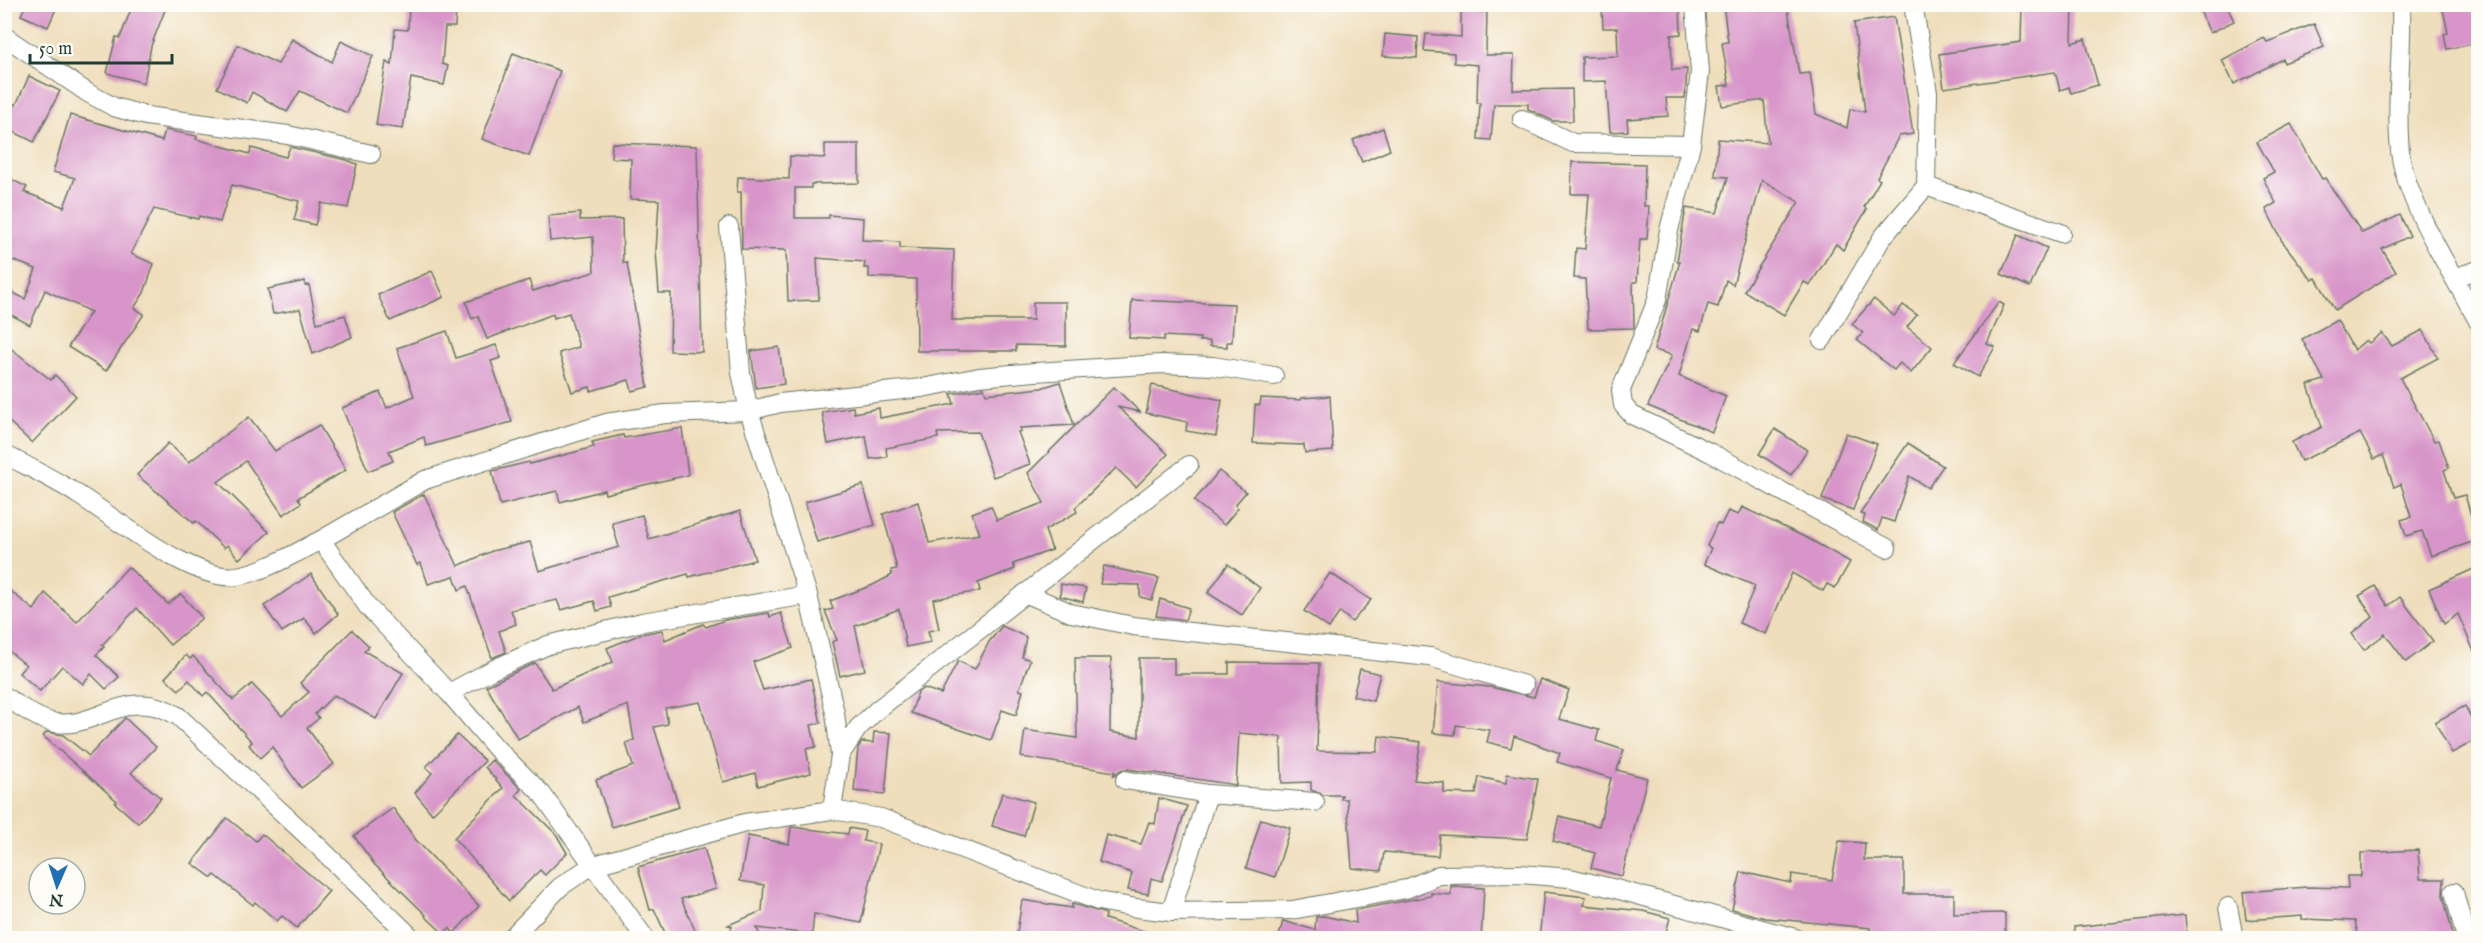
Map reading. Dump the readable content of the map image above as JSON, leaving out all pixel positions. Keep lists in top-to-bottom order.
{
  "scale_bar": "50 m",
  "north": "bottom"
}
